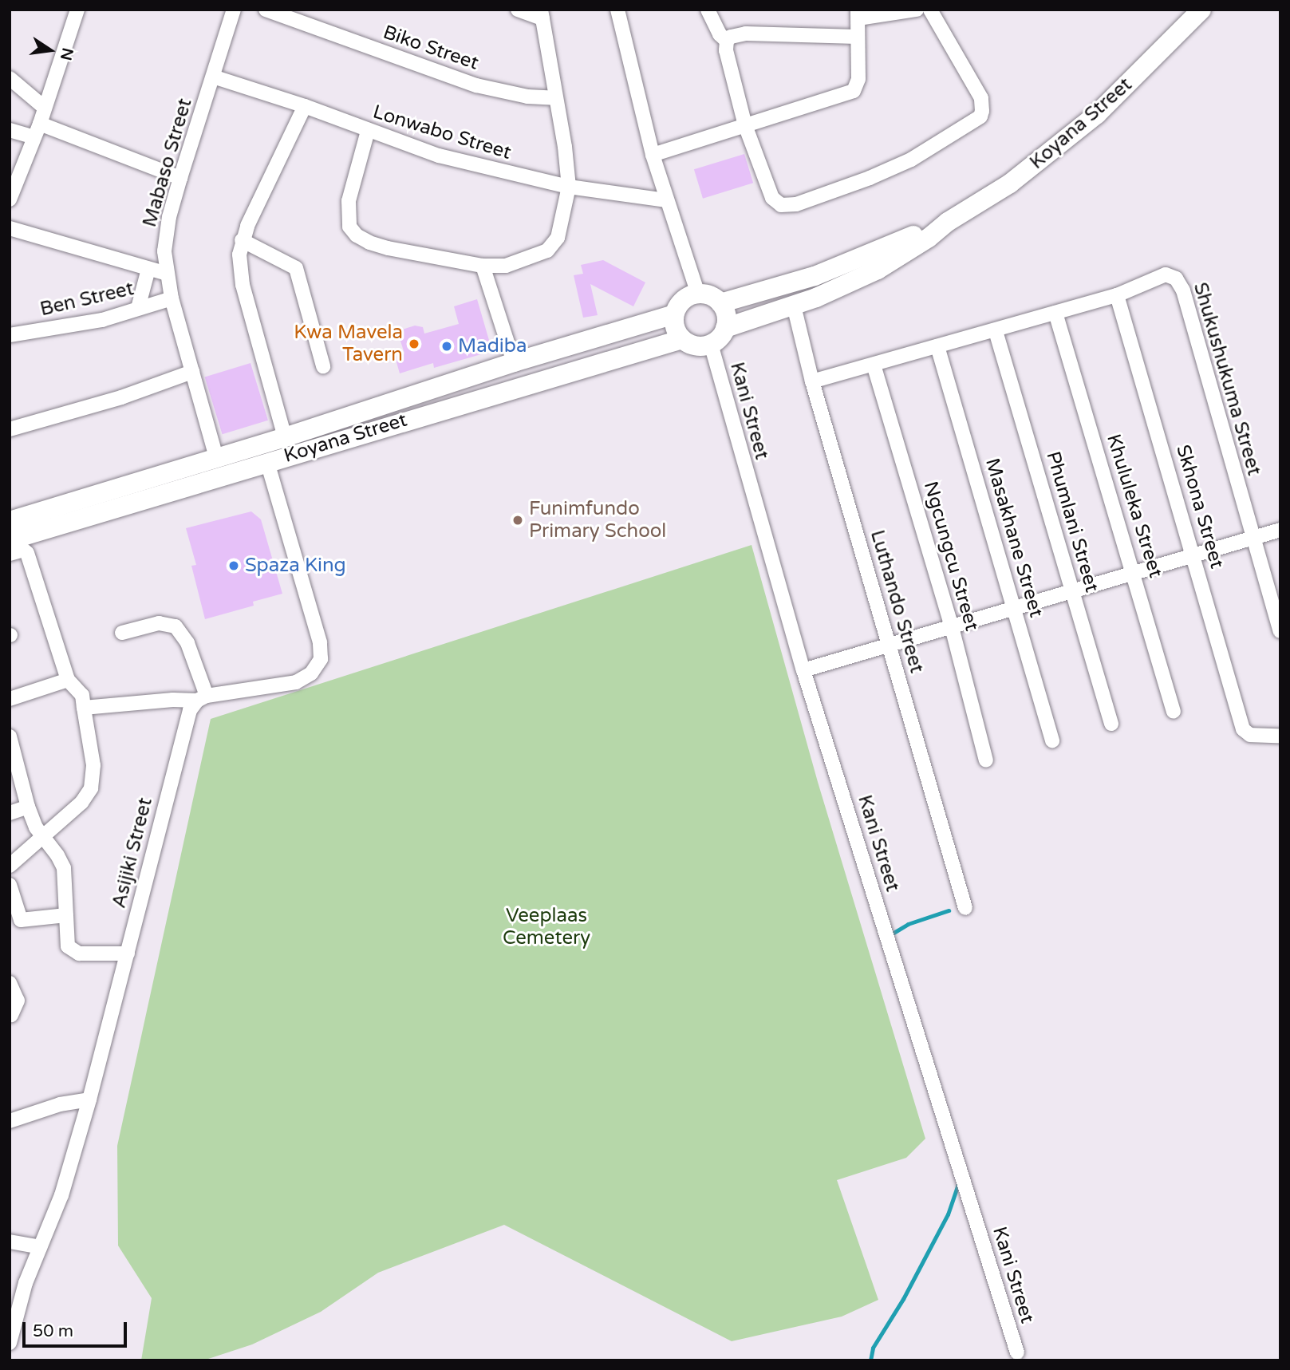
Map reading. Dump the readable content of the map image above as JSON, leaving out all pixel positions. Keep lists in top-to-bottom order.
{
  "streets": {
    "main road": ["Koyana Street"],
    "street": [
      "Biko Street",
      "Lonwabo Street",
      "Mabaso Street",
      "Ben Street",
      "Shukushukuma Street",
      "Kani Street",
      "Khululeka Street",
      "Skhona Street",
      "Phumlani Street",
      "Masakhane Street",
      "Ngcungcu Street",
      "Luthando Street",
      "Asijiki Street"
    ]
  },
  "crossings": [
    ["Koyana Street", "Mabaso Street"],
    ["Koyana Street", "Kani Street"],
    ["Koyana Street", "Luthando Street"],
    ["Lonwabo Street", "Mabaso Street"],
    ["Mabaso Street", "Ben Street"],
    ["Shukushukuma Street", "Khululeka Street"],
    ["Shukushukuma Street", "Skhona Street"],
    ["Shukushukuma Street", "Phumlani Street"],
    ["Shukushukuma Street", "Masakhane Street"],
    ["Shukushukuma Street", "Ngcungcu Street"],
    ["Shukushukuma Street", "Luthando Street"]
  ],
  "parks": ["Veeplaas Cemetery"],
  "places": [
    "Kwa Mavela Tavern",
    "Madiba",
    "Funimfundo Primary School",
    "Spaza King"
  ],
  "scale_bar": "50 m",
  "north": "right"
}
